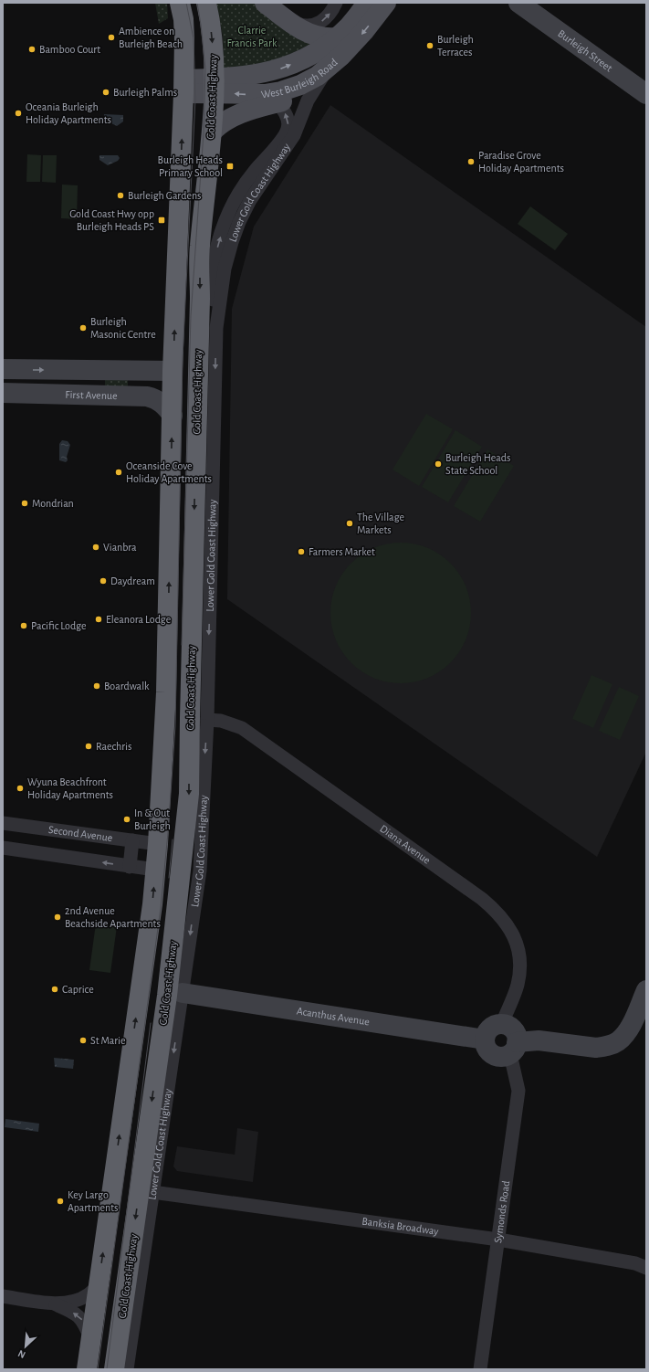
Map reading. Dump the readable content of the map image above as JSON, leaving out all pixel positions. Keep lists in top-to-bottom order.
{
  "streets": {
    "highway": ["Gold Coast Highway"],
    "main road": ["West Burleigh Road"],
    "street": [
      "Burleigh Street",
      "Lower Gold Coast Highway",
      "First Avenue",
      "Second Avenue",
      "Diana Avenue",
      "Acanthus Avenue",
      "Symonds Road",
      "Banksia Broadway"
    ]
  },
  "crossings": [
    ["West Burleigh Road", "Gold Coast Highway"],
    ["West Burleigh Road", "Lower Gold Coast Highway"],
    ["Lower Gold Coast Highway", "Diana Avenue"],
    ["Lower Gold Coast Highway", "Acanthus Avenue"],
    ["Lower Gold Coast Highway", "Banksia Broadway"],
    ["Diana Avenue", "Acanthus Avenue"],
    ["Diana Avenue", "Symonds Road"],
    ["Acanthus Avenue", "Symonds Road"],
    ["Symonds Road", "Banksia Broadway"]
  ],
  "parks": ["Clarrie Francis Park"],
  "places": {
    "other": [
      "Ambience on Burleigh Beach",
      "Burleigh Terraces",
      "Bamboo Court",
      "Burleigh Palms",
      "Oceania Burleigh Holiday Apartments",
      "Paradise Grove Holiday Apartments",
      "Burleigh Gardens",
      "Burleigh Masonic Centre",
      "Burleigh Heads State School",
      "Oceanside Cove Holiday Apartments",
      "Mondrian",
      "The Village Markets",
      "Vianbra",
      "Farmers Market",
      "Daydream",
      "Eleanora Lodge",
      "Pacific Lodge",
      "Boardwalk",
      "Raechris",
      "Wyuna Beachfront Holiday Apartments",
      "In & Out Burleigh",
      "2nd Avenue Beachside Apartments",
      "Caprice",
      "St Marie",
      "Key Largo Apartments"
    ],
    "transit": ["Burleigh Heads Primary School", "Gold Coast Hwy opp Burleigh Heads PS"]
  },
  "north": "bottom left"
}
